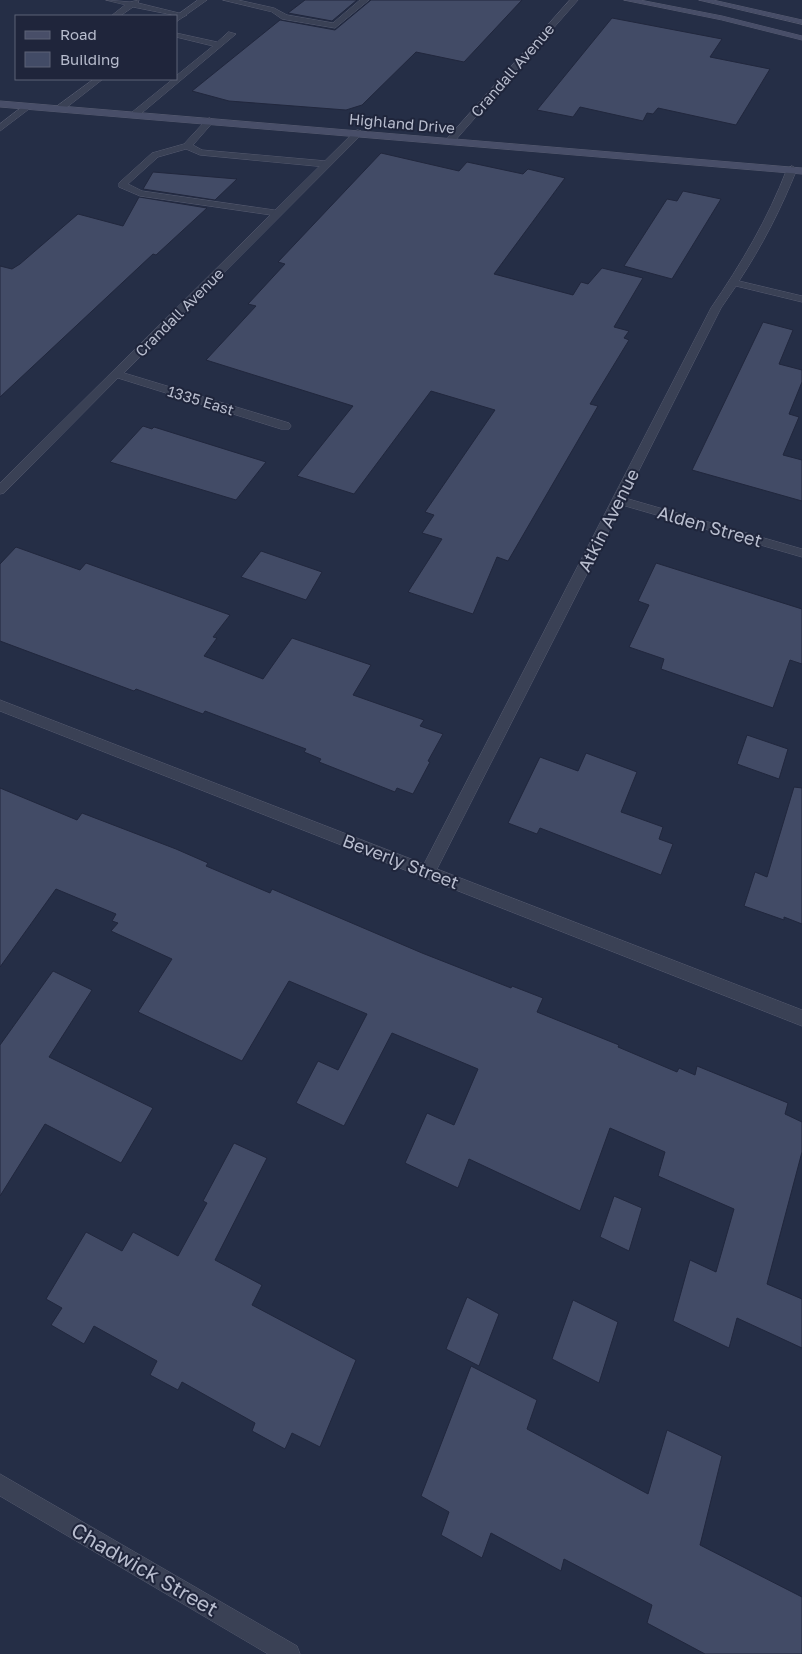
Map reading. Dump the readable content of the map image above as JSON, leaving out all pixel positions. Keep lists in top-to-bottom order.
{
  "streets": {
    "main road": ["Highland Drive"],
    "street": [
      "Crandall Avenue",
      "1335 East",
      "Atkin Avenue",
      "Alden Street",
      "Beverly Street",
      "Chadwick Street"
    ]
  },
  "crossings": [
    ["Crandall Avenue", "Highland Drive"],
    ["Crandall Avenue", "1335 East"],
    ["Highland Drive", "Atkin Avenue"],
    ["Atkin Avenue", "Alden Street"],
    ["Atkin Avenue", "Beverly Street"]
  ],
  "legend": ["Road", "Building"]
}
